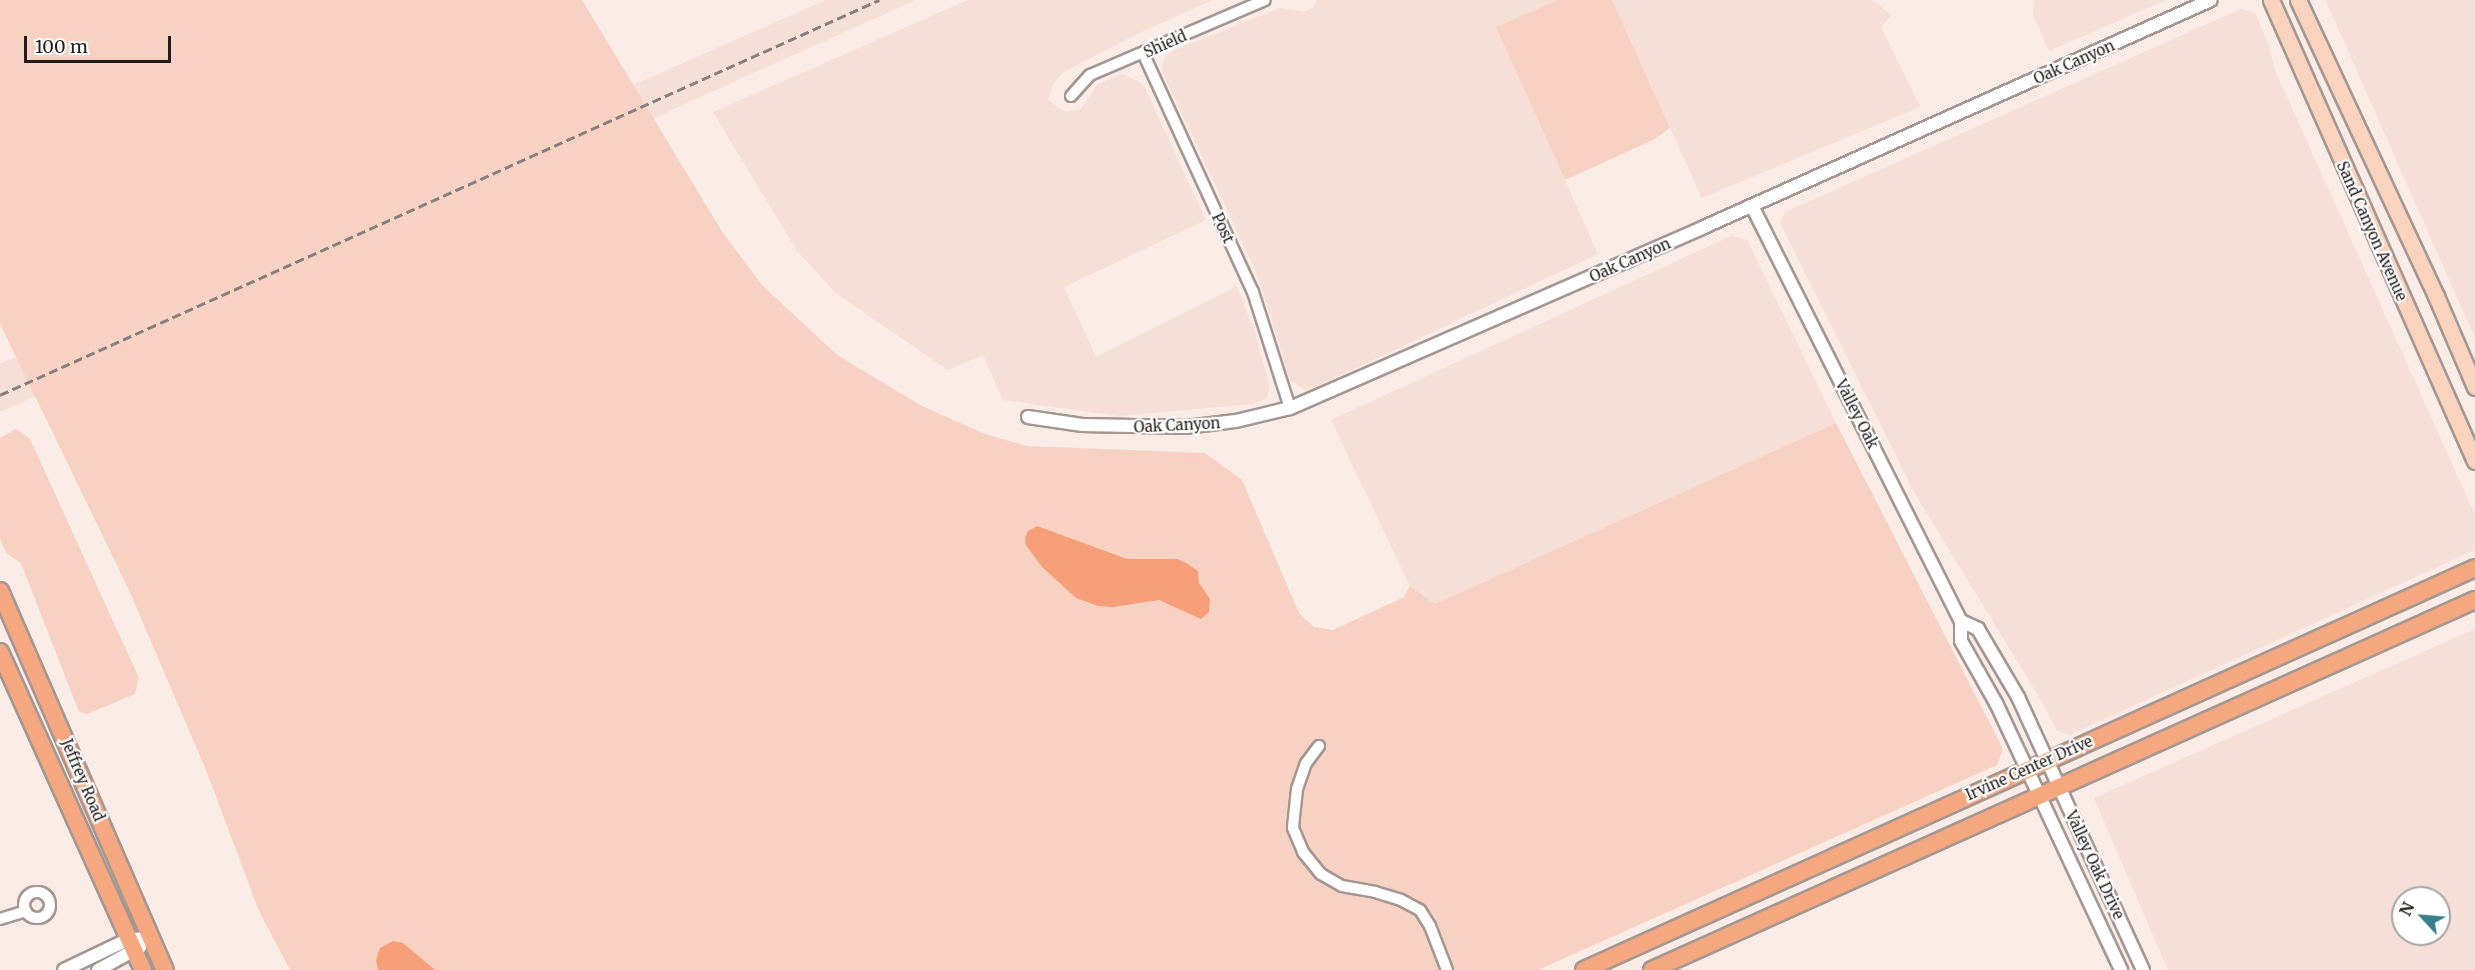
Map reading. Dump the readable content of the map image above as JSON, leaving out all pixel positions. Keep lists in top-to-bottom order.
{
  "streets": {
    "main road": ["Sand Canyon Avenue", "Irvine Center Drive", "Jeffrey Road"],
    "street": [
      "Shield",
      "Oak Canyon",
      "Post",
      "Valley Oak",
      "Valley Oak Drive"
    ]
  },
  "crossings": [
    ["Shield", "Post"],
    ["Oak Canyon", "Post"],
    ["Oak Canyon", "Valley Oak"],
    ["Valley Oak", "Irvine Center Drive"],
    ["Valley Oak", "Valley Oak Drive"],
    ["Irvine Center Drive", "Valley Oak Drive"]
  ],
  "scale_bar": "100 m",
  "north": "top left"
}
